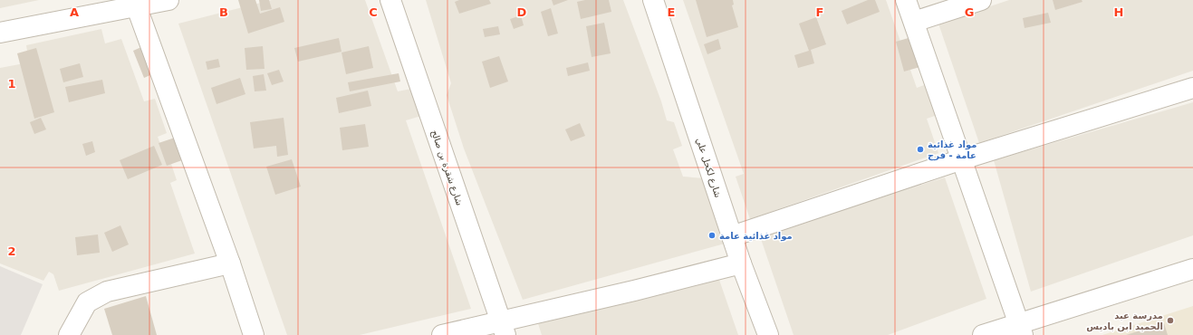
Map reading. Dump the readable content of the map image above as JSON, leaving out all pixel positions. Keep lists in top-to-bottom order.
{
  "streets": {
    "street": ["شارع شقرة بن صالح", "شارع لكحل علي"]
  },
  "places": ["مواد غذائية عامة - فرج", "مواد غذائية عامة", "مدرسة عبد الحميد ابن باديس"],
  "grid": {
    "columns": [
      "A",
      "B",
      "C",
      "D",
      "E",
      "F",
      "G",
      "H"
    ],
    "rows": ["1", "2"]
  }
}
